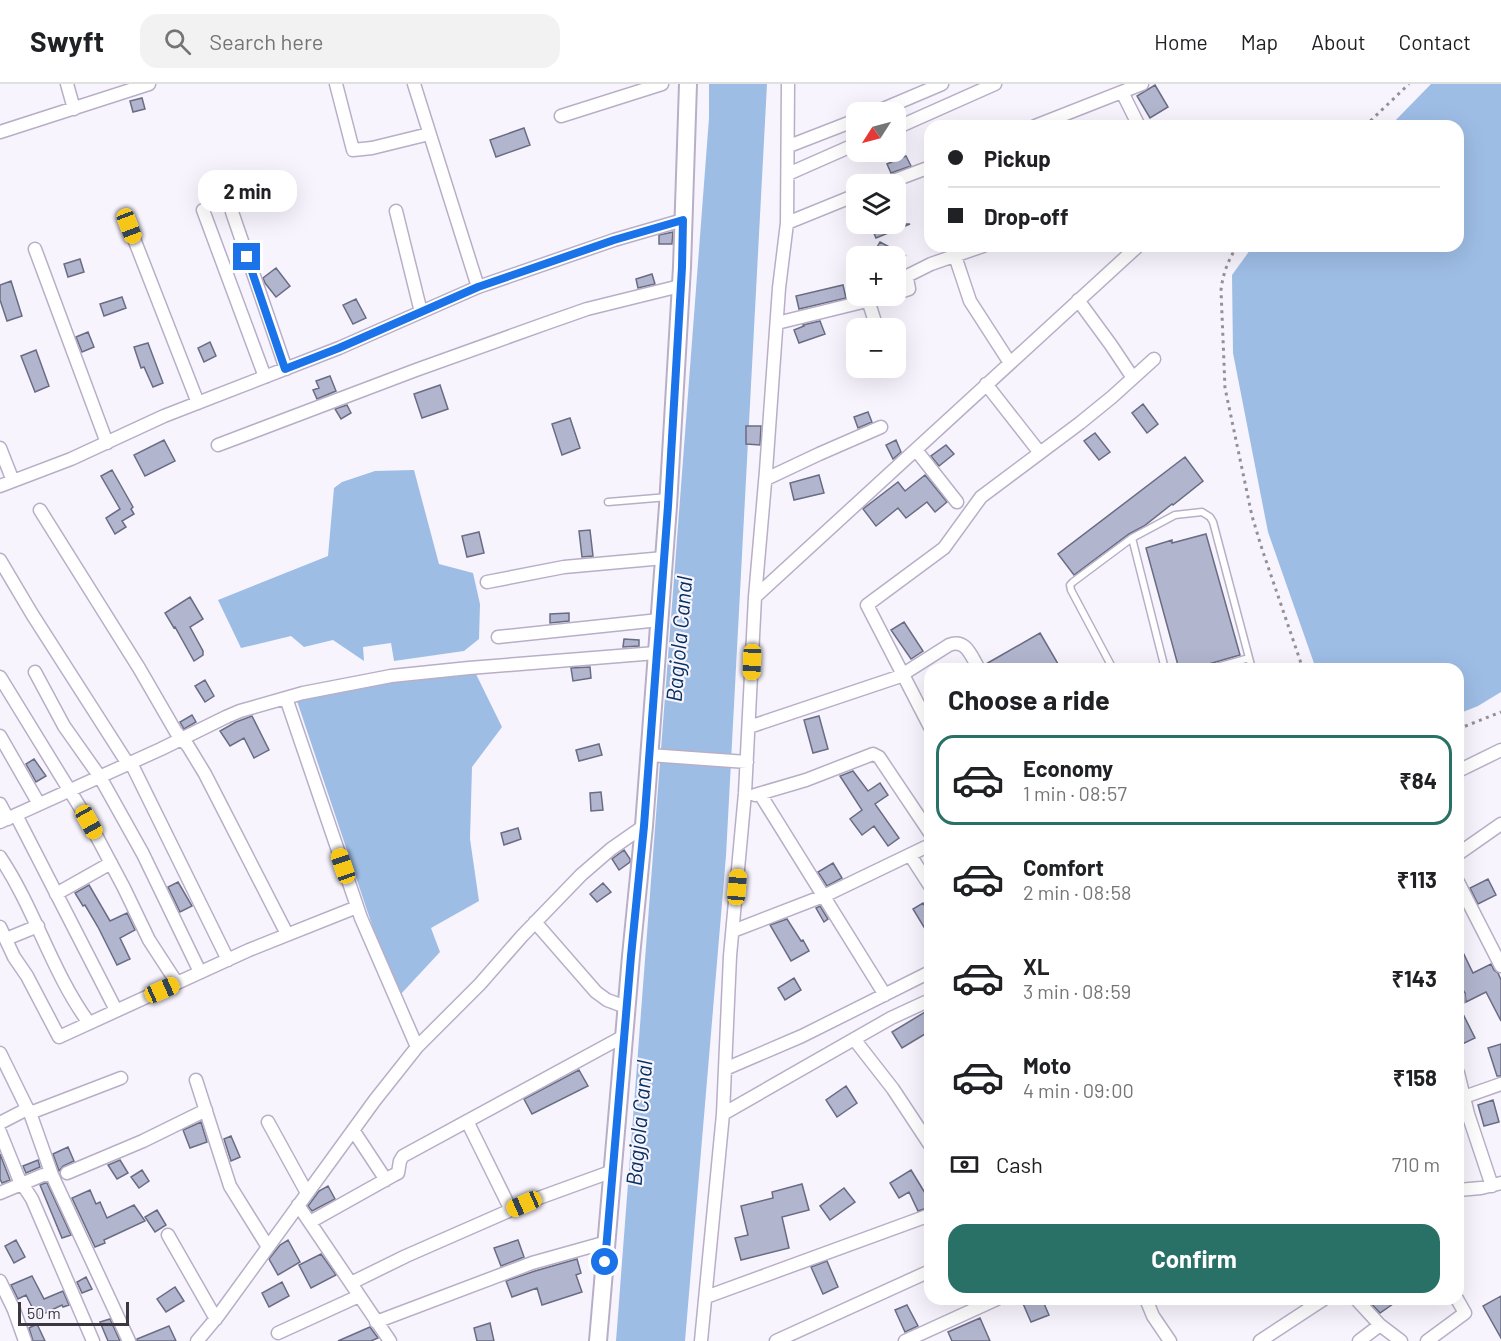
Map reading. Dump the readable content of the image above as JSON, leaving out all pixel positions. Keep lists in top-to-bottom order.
{
  "water": ["Bagjola Canal"],
  "scale_bar": "50 m",
  "north": "bottom left",
  "page": {
    "header": "Swyft",
    "search": "Search here",
    "nav": [
      "Home",
      "Map",
      "About",
      "Contact"
    ],
    "map_buttons": ["+", "−"],
    "banner": ["Pickup", "Drop-off"],
    "bubble": "2 min",
    "heading": "Choose a ride",
    "list": [
      {
        "name": "Economy",
        "note": "1 min · 08:57",
        "value": "₹84"
      },
      {
        "name": "Comfort",
        "note": "2 min · 08:58",
        "value": "₹113"
      },
      {
        "name": "XL",
        "note": "3 min · 08:59",
        "value": "₹143"
      },
      {
        "name": "Moto",
        "note": "4 min · 09:00",
        "value": "₹158"
      }
    ],
    "pay": ["Cash", "710 m"],
    "buttons": "Confirm",
    "scale": "50 m"
  }
}
